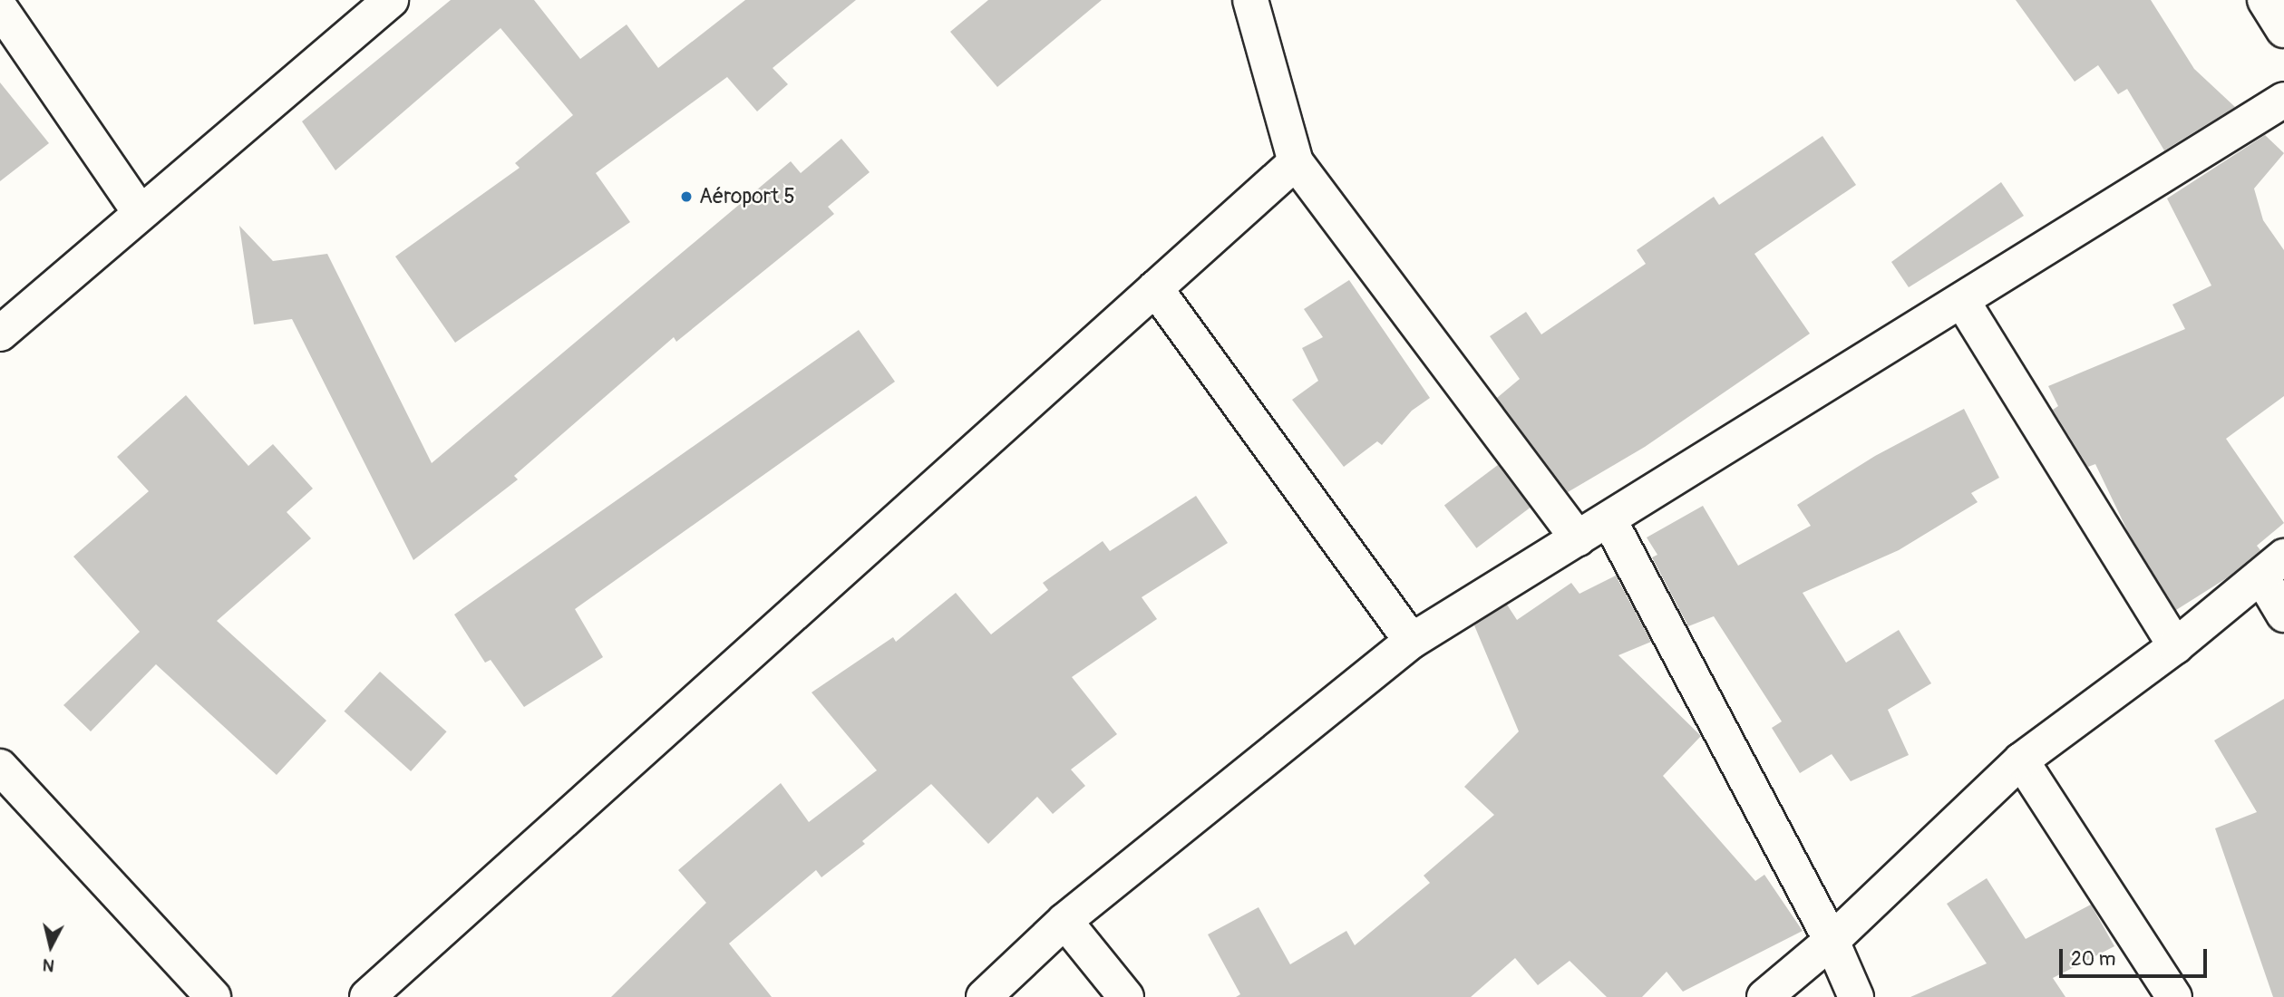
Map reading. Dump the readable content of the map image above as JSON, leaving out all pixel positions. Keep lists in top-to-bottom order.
{
  "places": ["Aéroport 5"],
  "scale_bar": "20 m",
  "north": "bottom"
}
